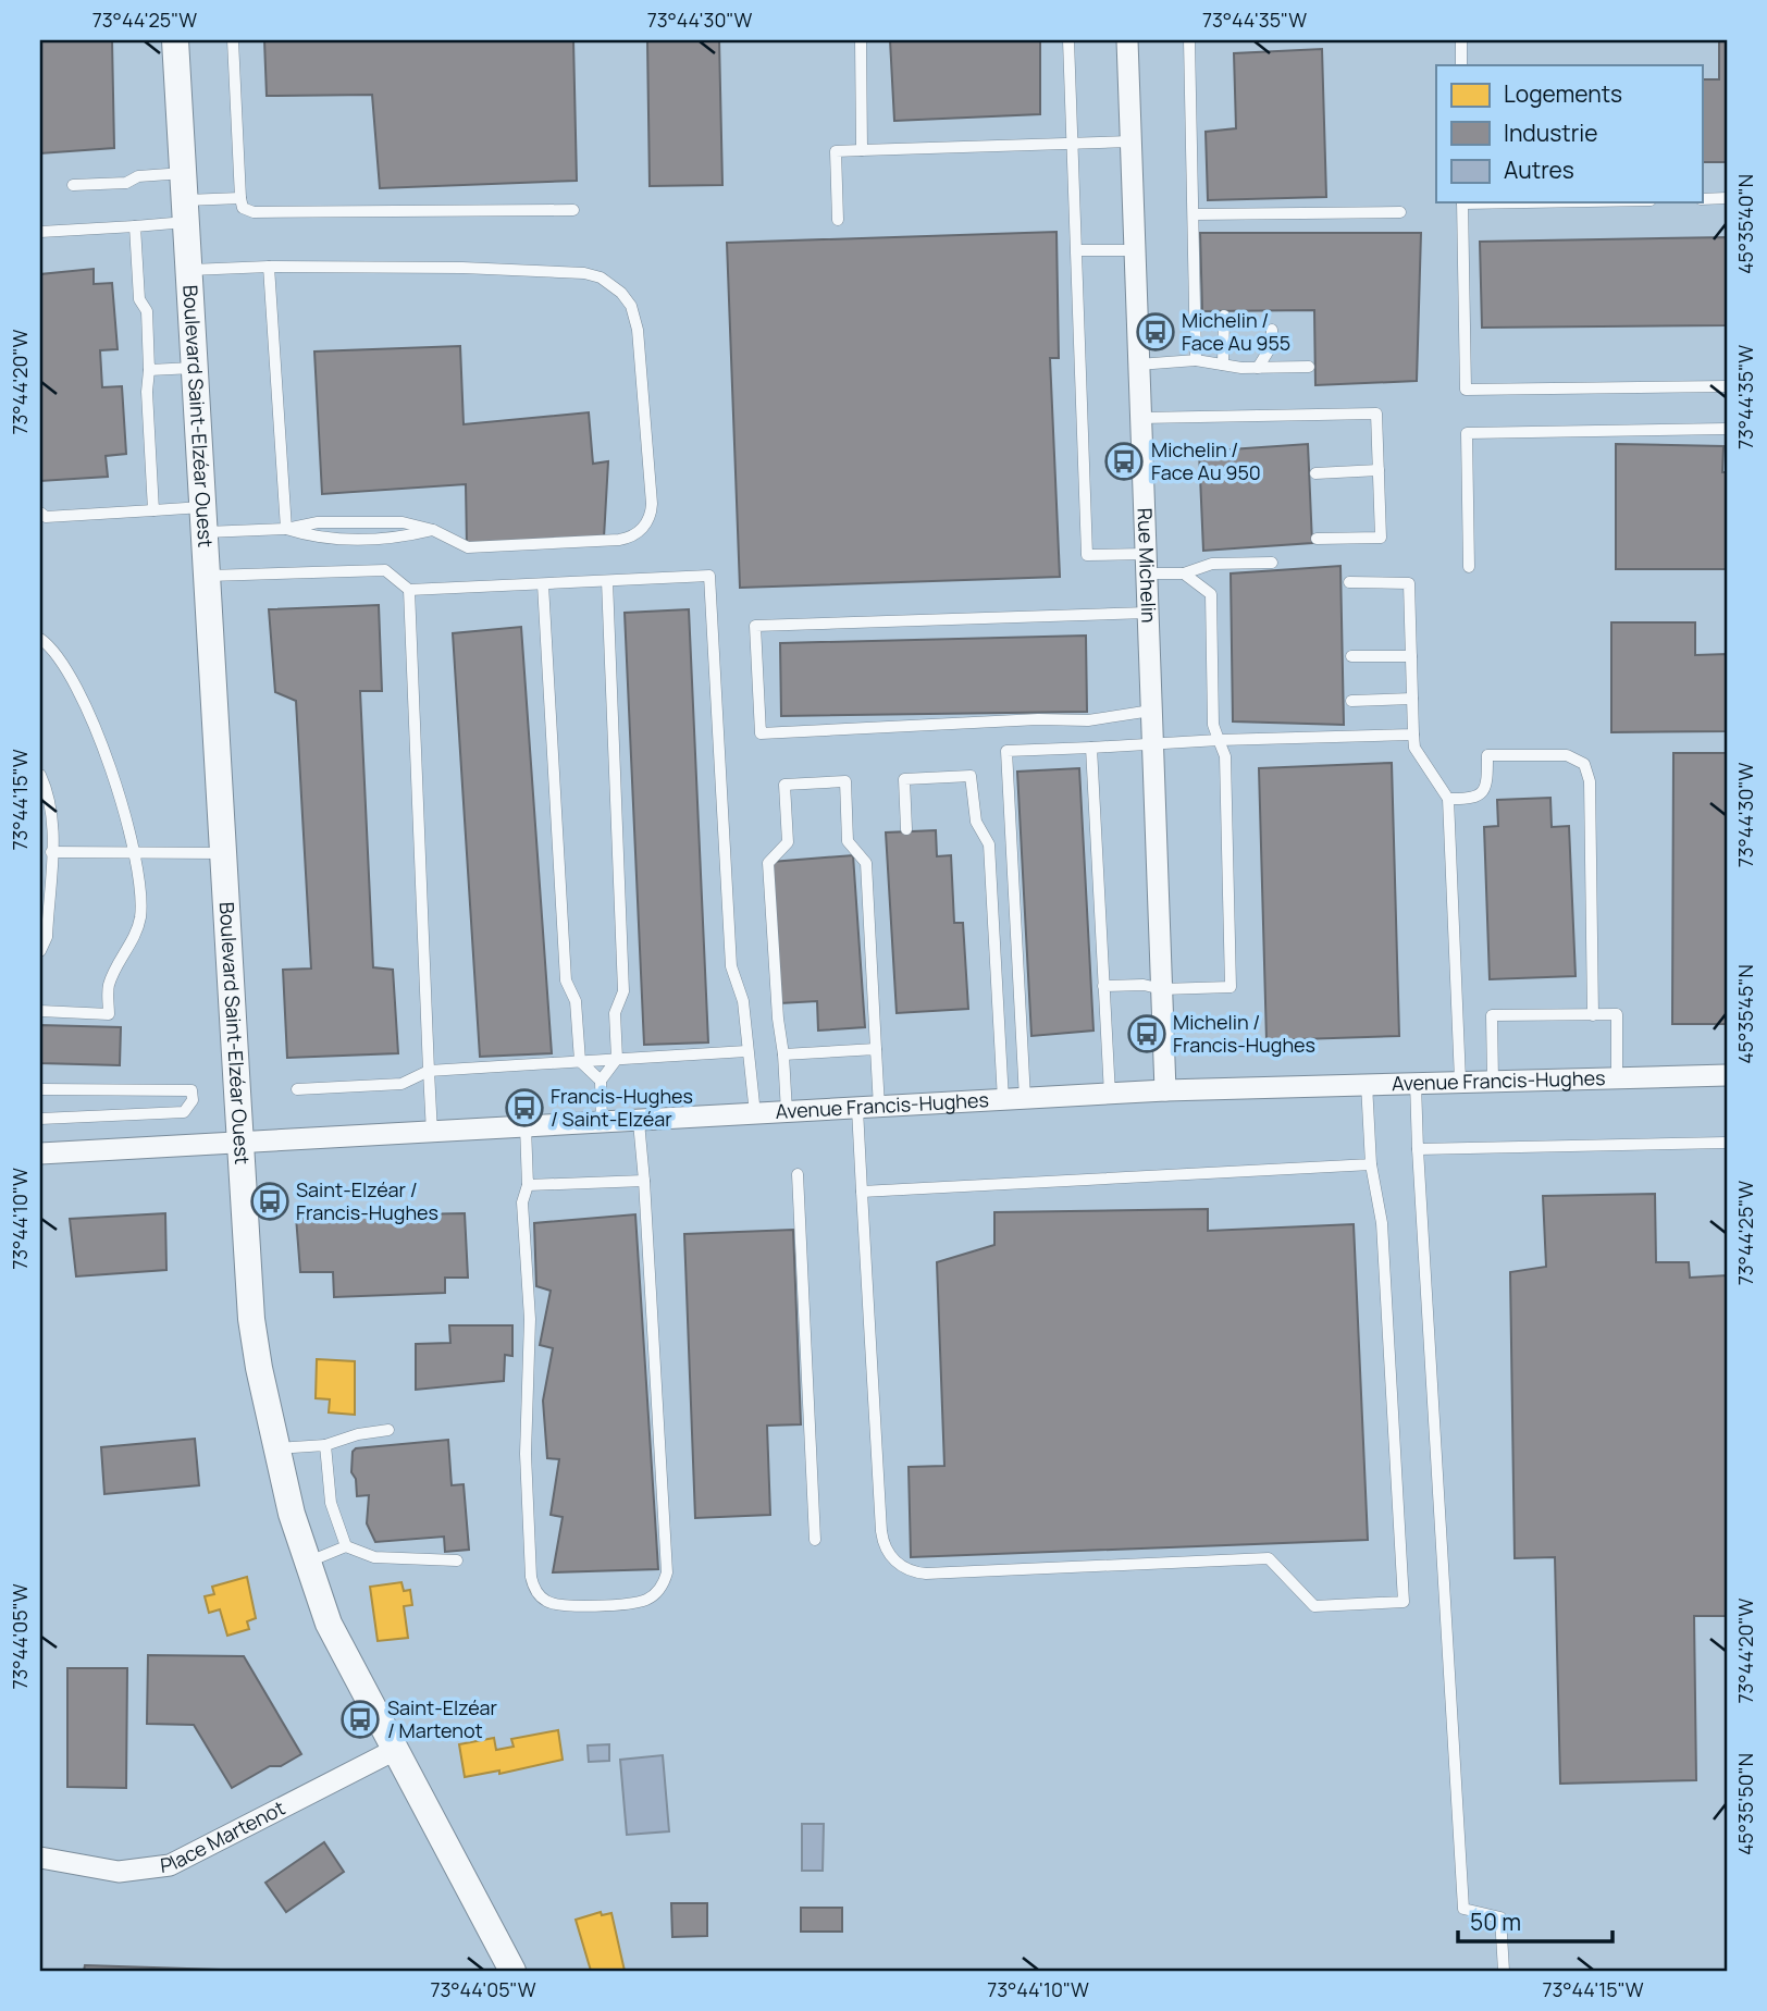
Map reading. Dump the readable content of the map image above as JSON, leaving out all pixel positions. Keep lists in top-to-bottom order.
{
  "streets": {
    "street": [
      "Boulevard Saint-Elzéar Ouest",
      "Rue Michelin",
      "Avenue Francis-Hughes",
      "Place Martenot"
    ]
  },
  "crossings": [
    ["Boulevard Saint-Elzéar Ouest", "Avenue Francis-Hughes"],
    ["Boulevard Saint-Elzéar Ouest", "Place Martenot"],
    ["Rue Michelin", "Avenue Francis-Hughes"]
  ],
  "places": {
    "bus stop": [
      "Michelin / Face Au 955",
      "Michelin / Face Au 950",
      "Michelin / Francis-Hughes",
      "Francis-Hughes / Saint-Elzéar",
      "Saint-Elzéar / Francis-Hughes",
      "Saint-Elzéar / Martenot"
    ]
  },
  "legend": ["Logements", "Industrie", "Autres"],
  "scale_bar": "50 m",
  "coordinates": [
    "73°44'25\"W",
    "73°44'30\"W",
    "73°44'35\"W",
    "45°35'40\"N",
    "73°44'20\"W",
    "73°44'15\"W",
    "45°35'45\"N",
    "73°44'10\"W",
    "73°44'05\"W",
    "45°35'50\"N"
  ]
}
